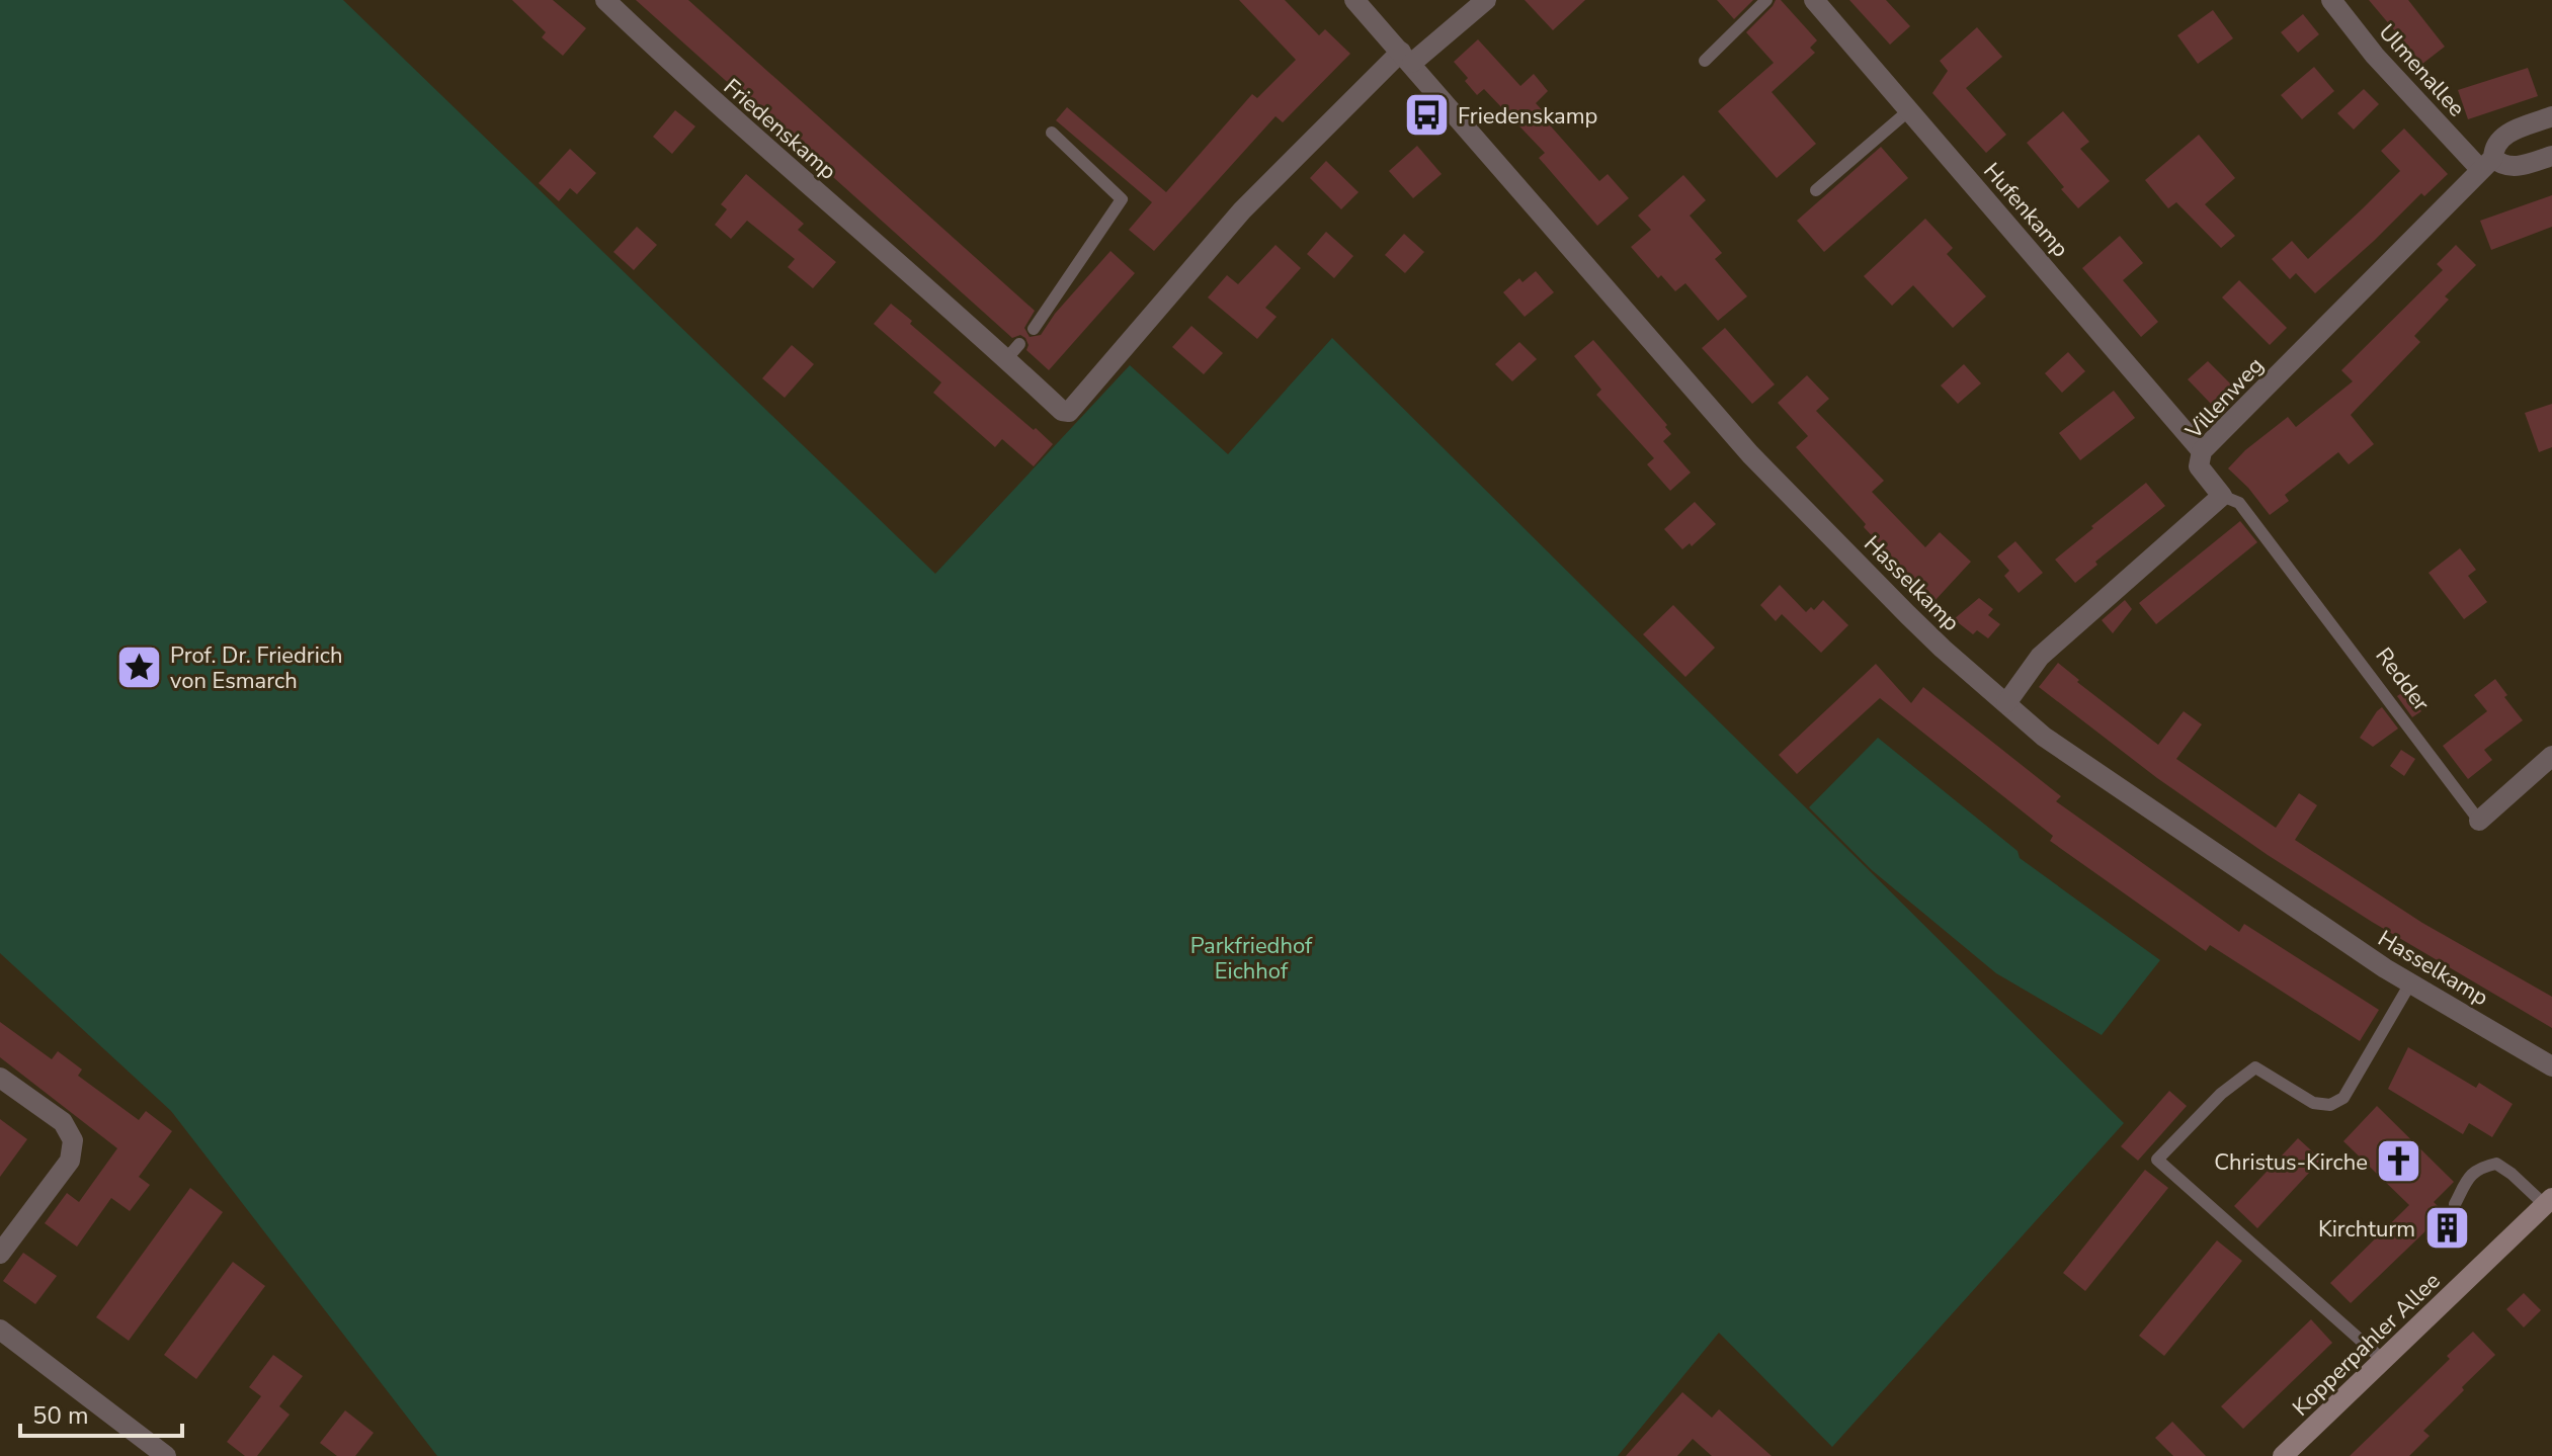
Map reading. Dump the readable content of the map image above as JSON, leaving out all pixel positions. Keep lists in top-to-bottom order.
{
  "streets": {
    "street": [
      "Ulmenallee",
      "Friedenskamp",
      "Hufenkamp",
      "Villenweg",
      "Hasselkamp",
      "Redder",
      "Kopperpahler Allee"
    ]
  },
  "crossings": [
    ["Ulmenallee", "Villenweg"],
    ["Friedenskamp", "Hasselkamp"],
    ["Hufenkamp", "Villenweg"],
    ["Villenweg", "Redder"]
  ],
  "parks": ["Parkfriedhof Eichhof"],
  "places": {
    "bus stop": ["Friedenskamp"],
    "place": ["Prof. Dr. Friedrich von Esmarch"],
    "church": ["Christus-Kirche"],
    "building": ["Kirchturm"]
  },
  "scale_bar": "50 m"
}
